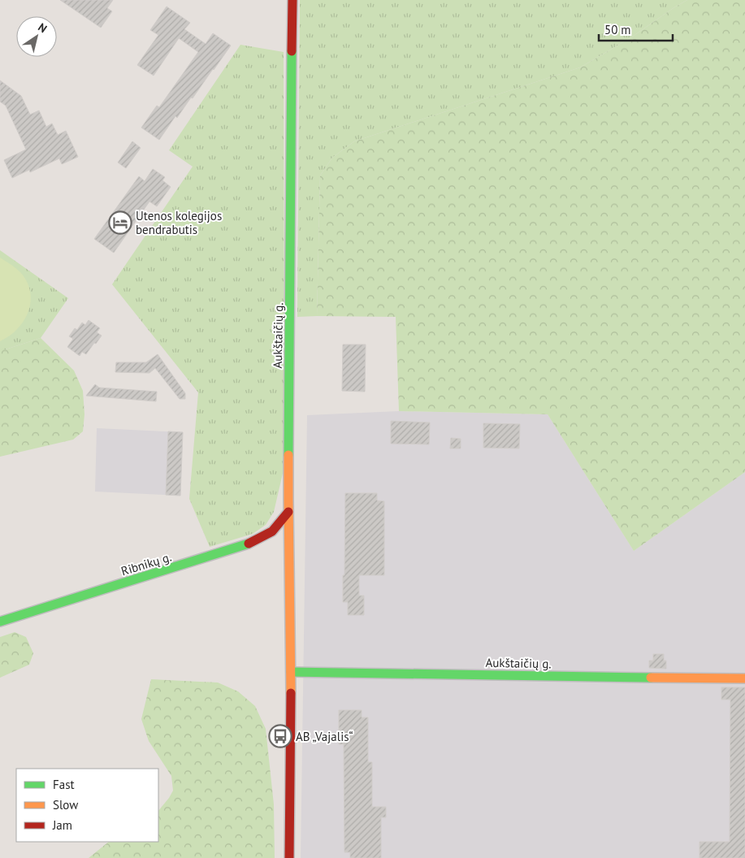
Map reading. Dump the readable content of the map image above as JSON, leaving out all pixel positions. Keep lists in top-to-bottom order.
{
  "streets": {
    "street": ["Aukštaičių g.", "Ribnikų g."]
  },
  "crossings": [
    ["Aukštaičių g.", "Ribnikų g."]
  ],
  "places": {
    "hotel": ["Utenos kolegijos bendrabutis"],
    "bus stop": ["AB „Vajalis“"]
  },
  "legend": ["Fast", "Slow", "Jam"],
  "scale_bar": "50 m",
  "north": "top right"
}
